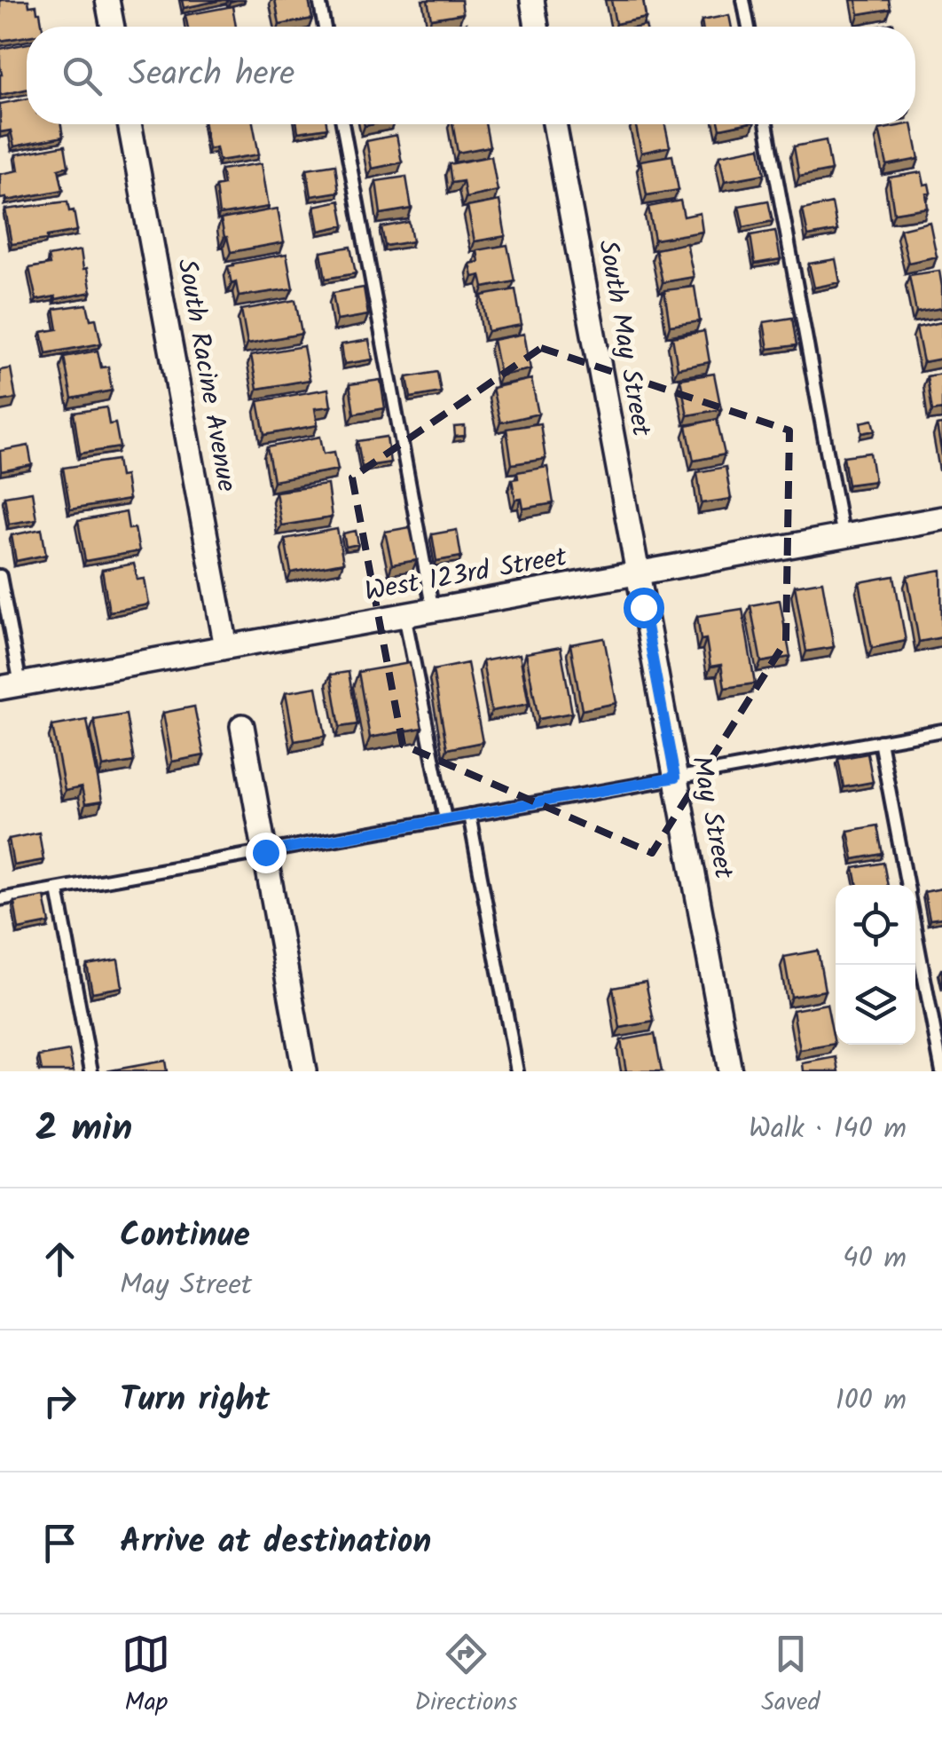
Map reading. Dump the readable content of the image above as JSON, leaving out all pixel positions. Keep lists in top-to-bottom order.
{
  "streets": {
    "street": [
      "South May Street",
      "South Racine Avenue",
      "West 123rd Street",
      "May Street"
    ]
  },
  "crossings": [
    ["South May Street", "West 123rd Street"],
    ["South May Street", "May Street"],
    ["South Racine Avenue", "West 123rd Street"],
    ["West 123rd Street", "May Street"]
  ],
  "page": {
    "search": "Search here",
    "heading": ["2 min", "Walk · 140 m"],
    "list": [
      ["Continue", "May Street", "40 m"],
      ["Turn right", "100 m"],
      "Arrive at destination"
    ],
    "nav": ["Map", "Directions", "Saved"]
  }
}
